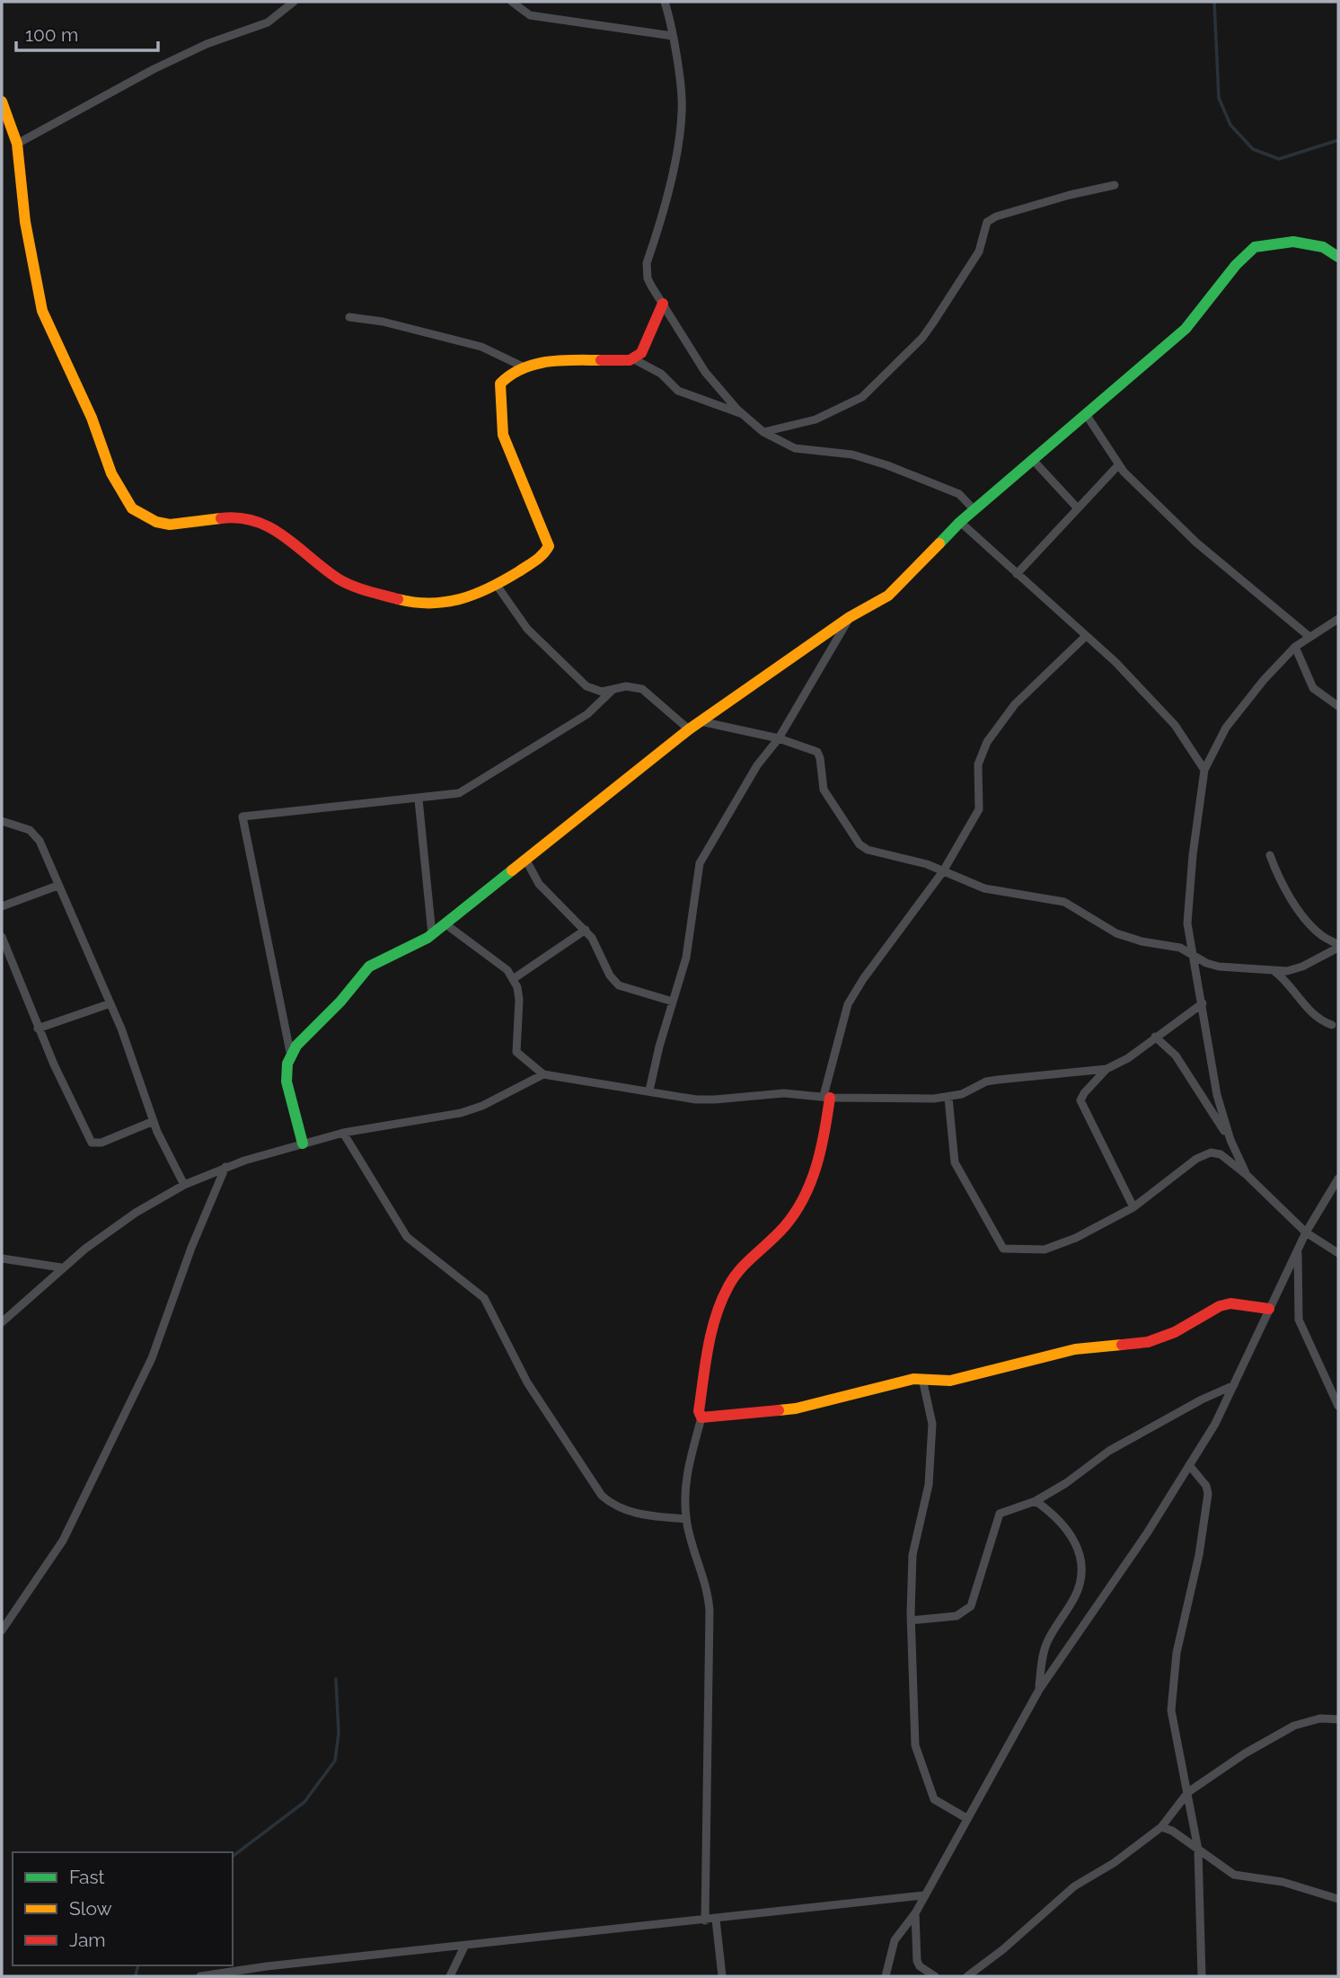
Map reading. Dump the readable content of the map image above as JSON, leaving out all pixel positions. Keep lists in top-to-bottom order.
{
  "legend": ["Fast", "Slow", "Jam"],
  "scale_bar": "100 m"
}
